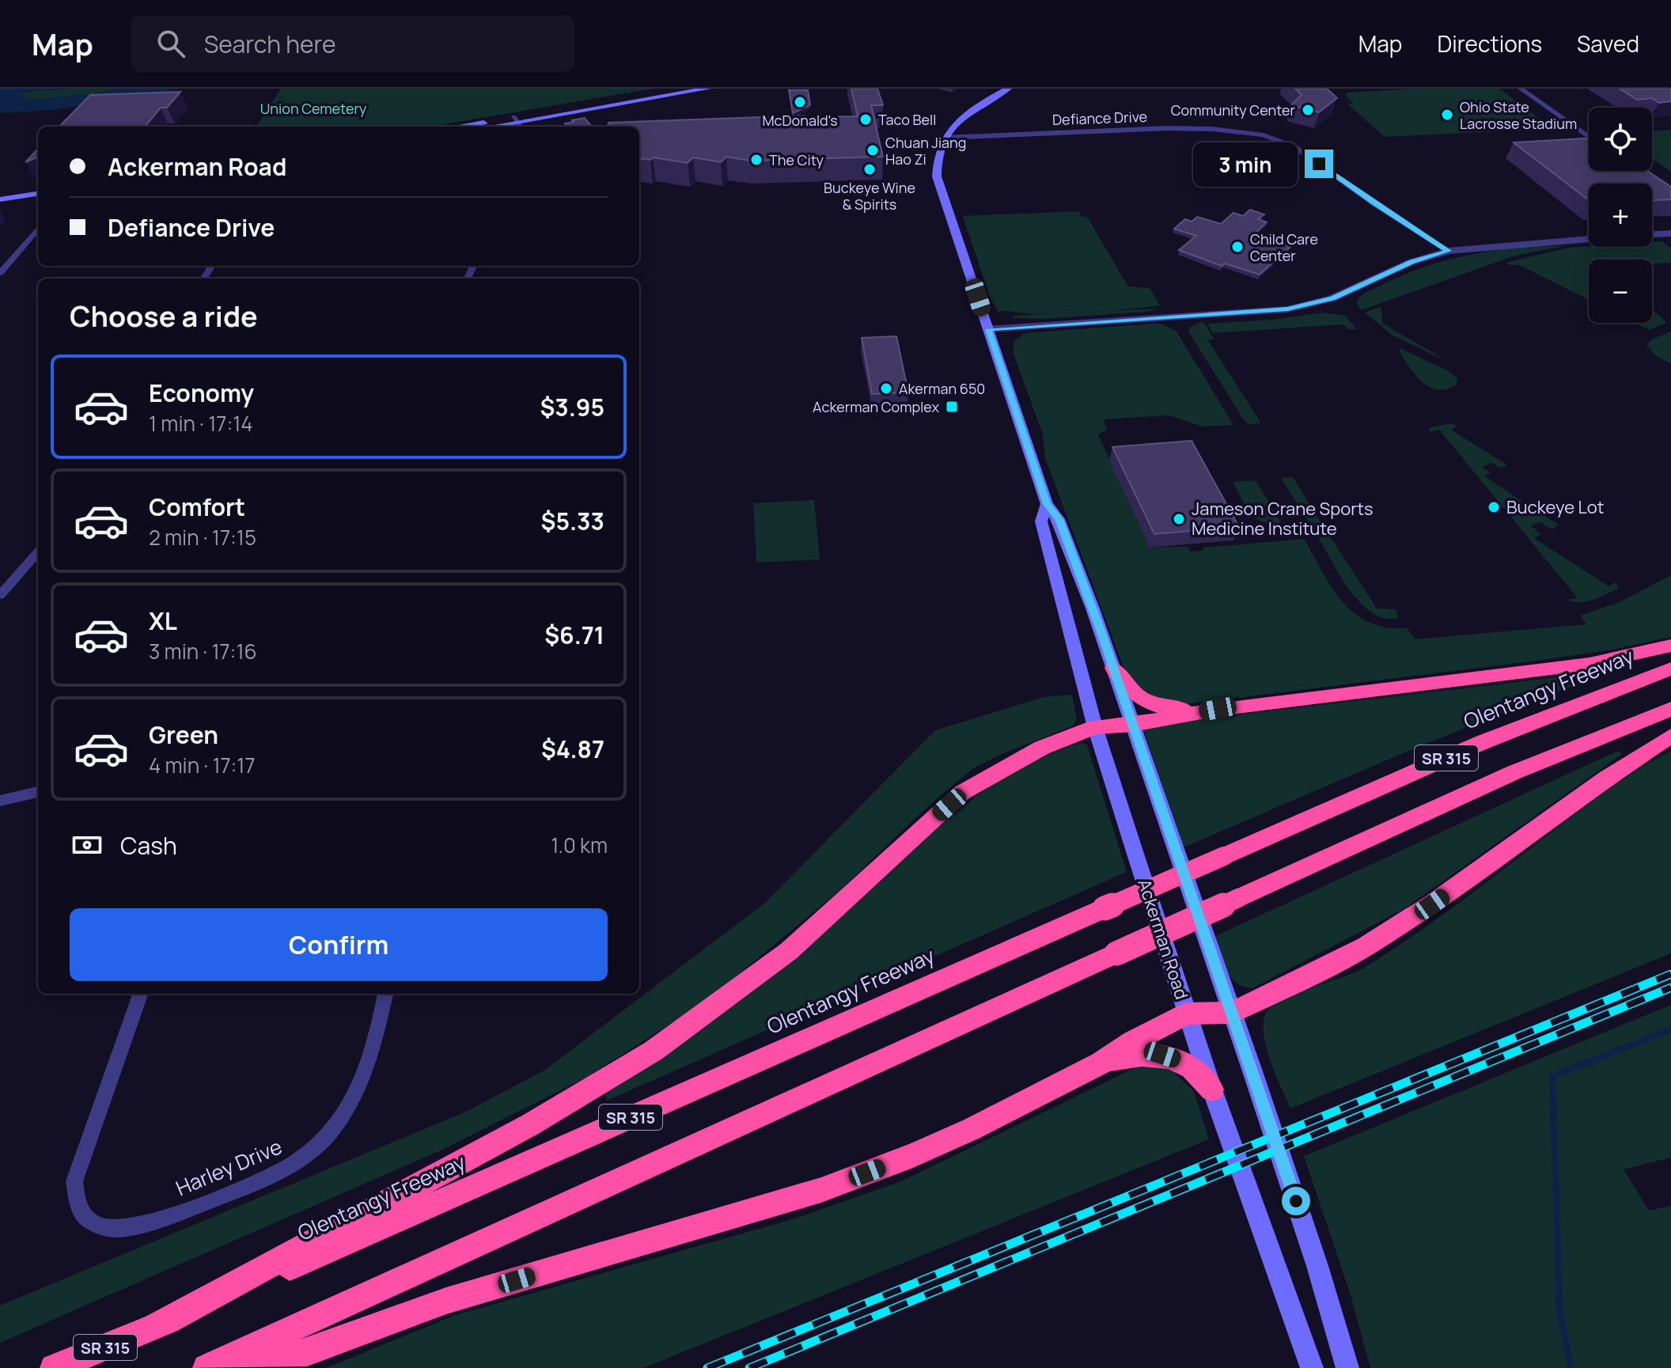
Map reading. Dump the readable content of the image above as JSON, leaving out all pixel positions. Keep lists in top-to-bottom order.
{
  "streets": {
    "highway": ["Olentangy Freeway", "SR 315"],
    "main road": ["Ackerman Road"],
    "street": ["Defiance Drive", "Harley Drive"]
  },
  "crossings": [
    ["Defiance Drive", "Ackerman Road"]
  ],
  "parks": ["Union Cemetery"],
  "places": {
    "other": [
      "McDonald's",
      "Community Center",
      "Ohio State Lacrosse Stadium",
      "Taco Bell",
      "Chuan Jiang Hao Zi",
      "The City",
      "Buckeye Wine & Spirits",
      "Child Care Center",
      "Akerman 650",
      "Buckeye Lot",
      "Jameson Crane Sports Medicine Institute"
    ],
    "transit": ["Ackerman Complex"]
  },
  "page": {
    "header": "Map",
    "search": "Search here",
    "nav": ["Map", "Directions", "Saved"],
    "map_buttons": ["+", "−"],
    "banner": ["Ackerman Road", "Defiance Drive"],
    "bubble": "3 min",
    "heading": "Choose a ride",
    "list": [
      {
        "name": "Economy",
        "note": "1 min · 17:14",
        "value": "$3.95"
      },
      {
        "name": "Comfort",
        "note": "2 min · 17:15",
        "value": "$5.33"
      },
      {
        "name": "XL",
        "note": "3 min · 17:16",
        "value": "$6.71"
      },
      {
        "name": "Green",
        "note": "4 min · 17:17",
        "value": "$4.87"
      }
    ],
    "pay": ["Cash", "1.0 km"],
    "buttons": "Confirm"
  }
}
